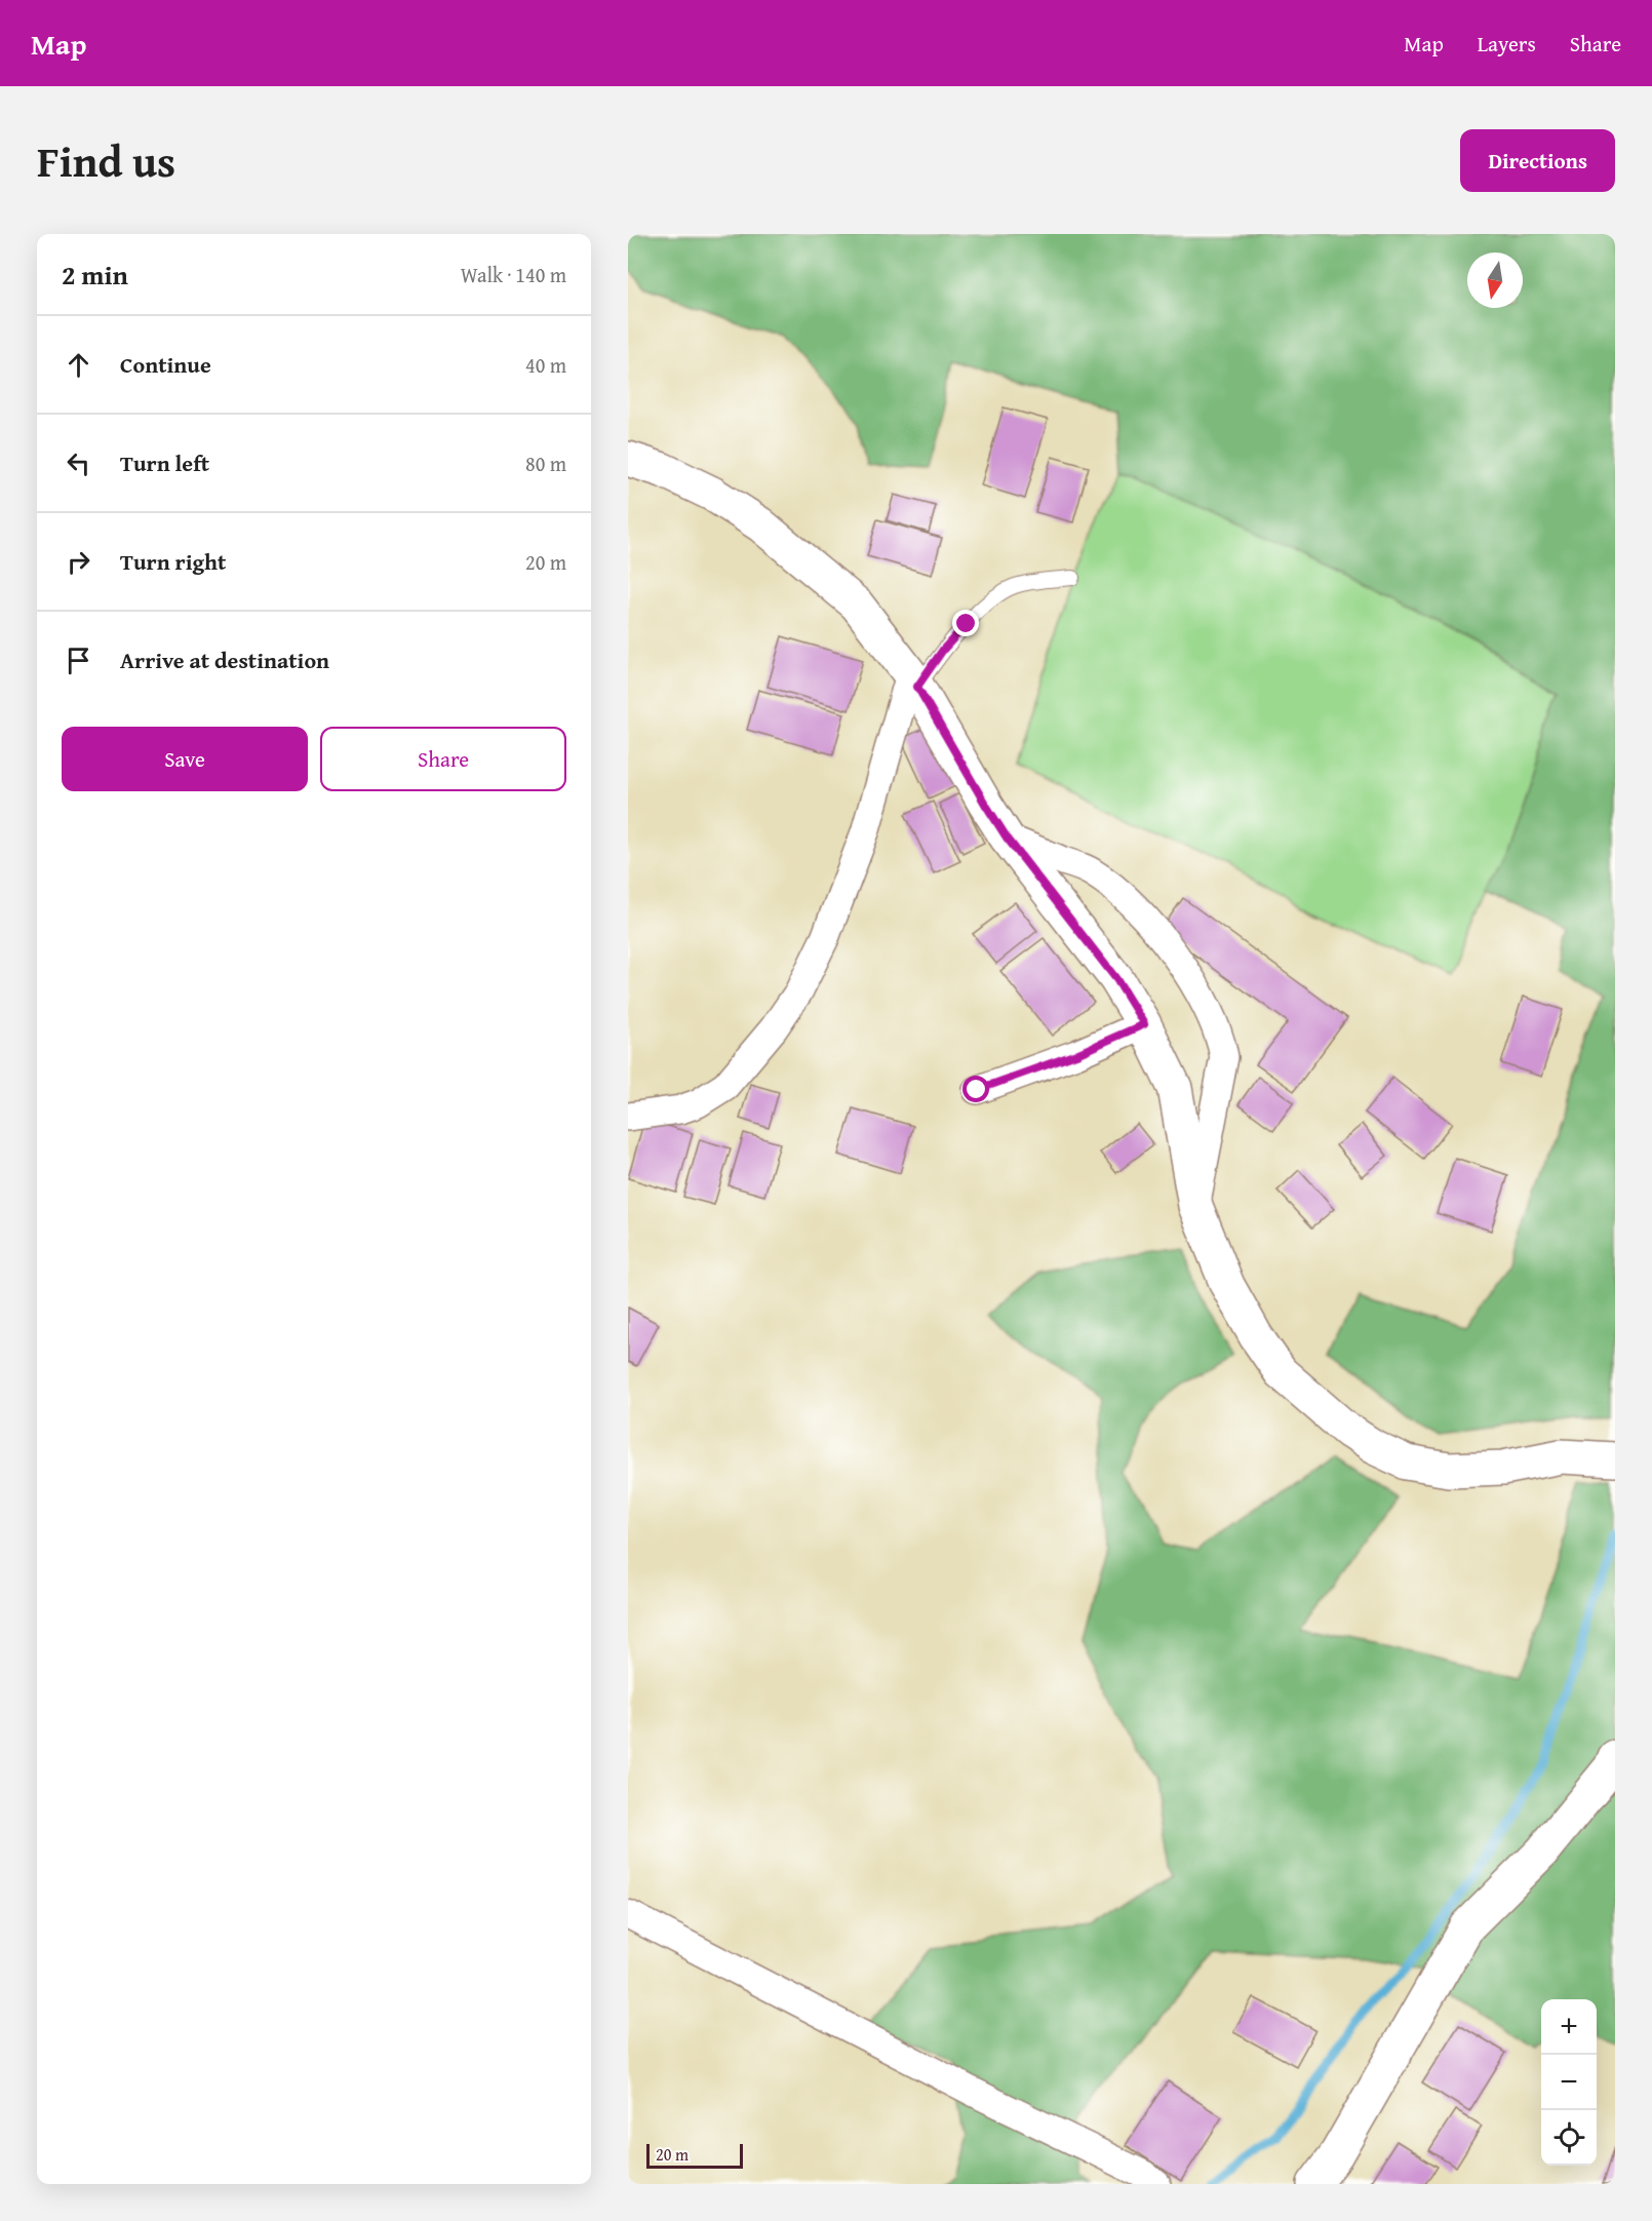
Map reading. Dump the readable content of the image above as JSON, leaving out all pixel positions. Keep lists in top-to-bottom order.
{
  "scale_bar": "20 m",
  "north": "bottom",
  "page": {
    "header": "Map",
    "nav": ["Map", "Layers", "Share"],
    "title": "Find us",
    "buttons": [
      "Directions",
      ["Save", "Share"]
    ],
    "heading": ["2 min", "Walk · 140 m"],
    "list": [
      ["Continue", "40 m"],
      ["Turn left", "80 m"],
      ["Turn right", "20 m"],
      "Arrive at destination"
    ],
    "map_buttons": ["+", "−"],
    "scale": "20 m"
  }
}
